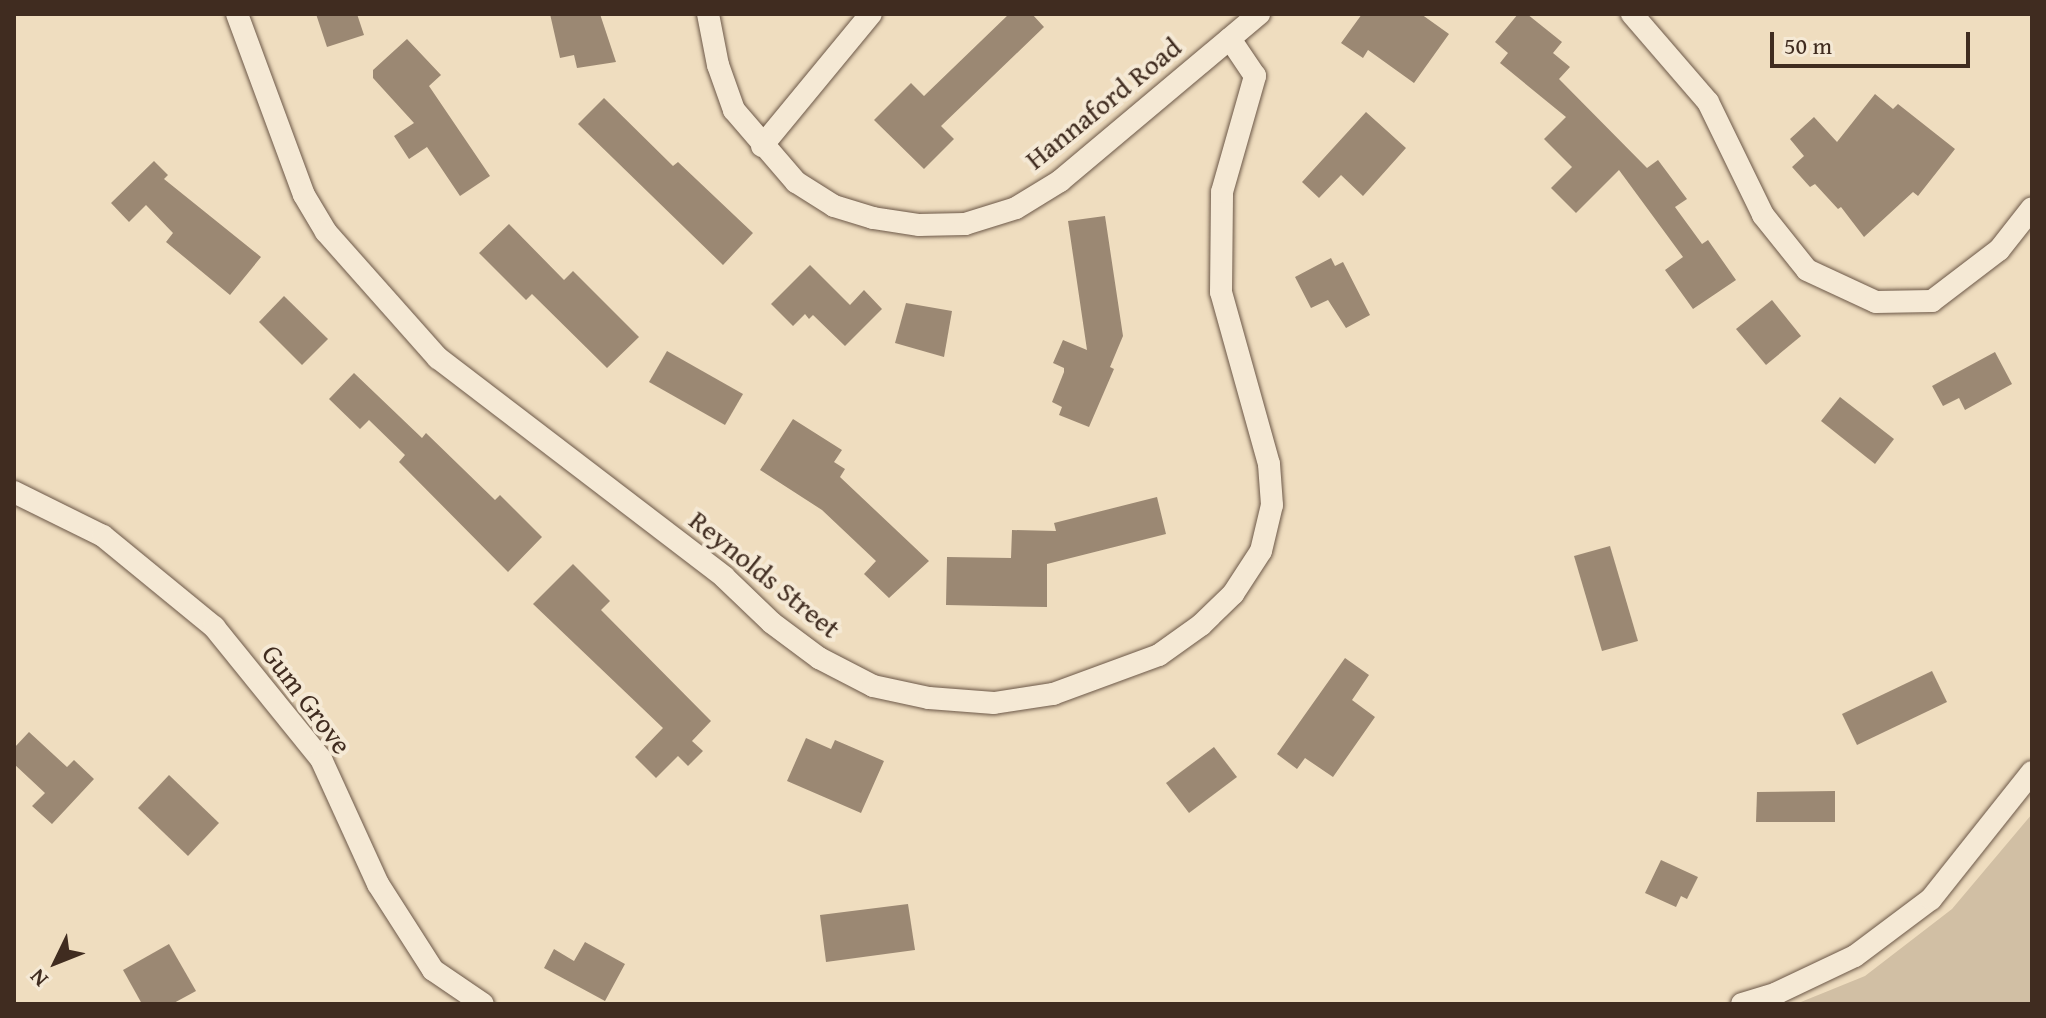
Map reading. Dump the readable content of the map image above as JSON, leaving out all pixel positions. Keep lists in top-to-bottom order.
{
  "streets": {
    "street": ["Hannaford Road", "Reynolds Street", "Gum Grove"]
  },
  "crossings": [
    ["Hannaford Road", "Reynolds Street"]
  ],
  "scale_bar": "50 m",
  "north": "bottom left"
}
